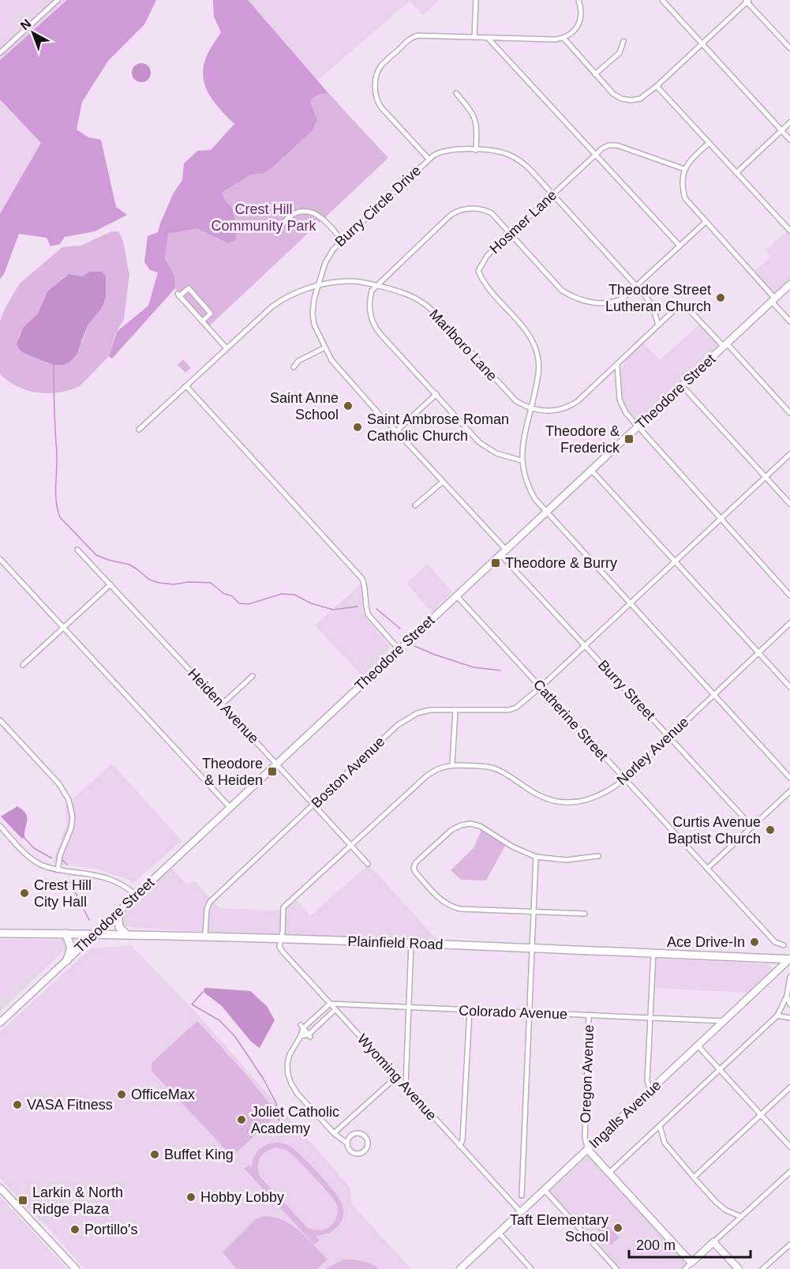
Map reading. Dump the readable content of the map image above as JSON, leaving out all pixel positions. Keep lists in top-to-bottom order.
{
  "streets": {
    "main road": ["Theodore Street", "Plainfield Road", "Ingalls Avenue"],
    "street": [
      "Burry Circle Drive",
      "Hosmer Lane",
      "Marlboro Lane",
      "Burry Street",
      "Heiden Avenue",
      "Catherine Street",
      "Norley Avenue",
      "Boston Avenue",
      "Colorado Avenue",
      "Oregon Avenue",
      "Wyoming Avenue"
    ]
  },
  "crossings": [
    ["Burry Circle Drive", "Hosmer Lane"],
    ["Burry Circle Drive", "Marlboro Lane"],
    ["Burry Circle Drive", "Theodore Street"],
    ["Burry Circle Drive", "Burry Street"],
    ["Hosmer Lane", "Marlboro Lane"],
    ["Hosmer Lane", "Theodore Street"],
    ["Hosmer Lane", "Norley Avenue"],
    ["Hosmer Lane", "Boston Avenue"],
    ["Marlboro Lane", "Theodore Street"],
    ["Theodore Street", "Burry Street"],
    ["Theodore Street", "Heiden Avenue"],
    ["Theodore Street", "Catherine Street"],
    ["Theodore Street", "Plainfield Road"],
    ["Burry Street", "Norley Avenue"],
    ["Burry Street", "Boston Avenue"],
    ["Heiden Avenue", "Norley Avenue"],
    ["Heiden Avenue", "Boston Avenue"],
    ["Catherine Street", "Norley Avenue"],
    ["Catherine Street", "Boston Avenue"],
    ["Norley Avenue", "Plainfield Road"],
    ["Norley Avenue", "Wyoming Avenue"],
    ["Boston Avenue", "Plainfield Road"],
    ["Plainfield Road", "Wyoming Avenue"],
    ["Plainfield Road", "Ingalls Avenue"],
    ["Colorado Avenue", "Oregon Avenue"],
    ["Colorado Avenue", "Wyoming Avenue"],
    ["Colorado Avenue", "Ingalls Avenue"],
    ["Oregon Avenue", "Ingalls Avenue"],
    ["Wyoming Avenue", "Ingalls Avenue"]
  ],
  "parks": ["Crest Hill Community Park"],
  "places": {
    "other": [
      "Theodore Street Lutheran Church",
      "Saint Anne School",
      "Saint Ambrose Roman Catholic Church",
      "Curtis Avenue Baptist Church",
      "Crest Hill City Hall",
      "Ace Drive-In",
      "OfficeMax",
      "VASA Fitness",
      "Joliet Catholic Academy",
      "Buffet King",
      "Hobby Lobby",
      "Taft Elementary School",
      "Portillo's"
    ],
    "transit": [
      "Theodore & Frederick",
      "Theodore & Burry",
      "Theodore & Heiden",
      "Larkin & North Ridge Plaza"
    ]
  },
  "scale_bar": "200 m",
  "north": "top left"
}
